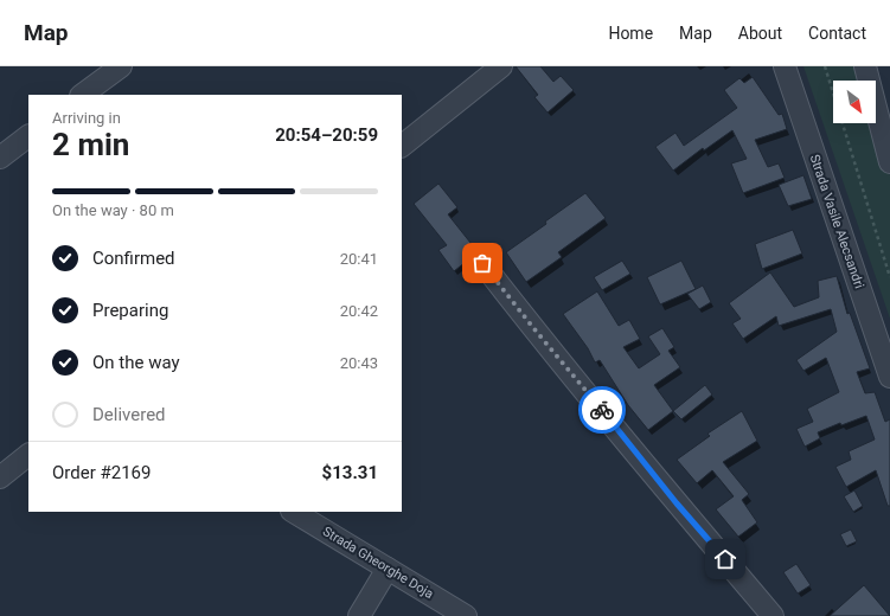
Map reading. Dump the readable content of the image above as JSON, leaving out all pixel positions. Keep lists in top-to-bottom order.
{
  "streets": {
    "street": ["Strada Vasile Alecsandri", "Strada Gheorghe Doja"]
  },
  "north": "bottom right",
  "page": {
    "header": "Map",
    "nav": [
      "Home",
      "Map",
      "About",
      "Contact"
    ],
    "heading": ["2 min", "Arriving in", "20:54–20:59"],
    "panel": ["Order #2169", "$13.31"],
    "bar": "On the way · 80 m",
    "list": [
      ["Confirmed", "20:41"],
      ["Preparing", "20:42"],
      ["On the way", "20:43"],
      "Delivered"
    ]
  }
}
